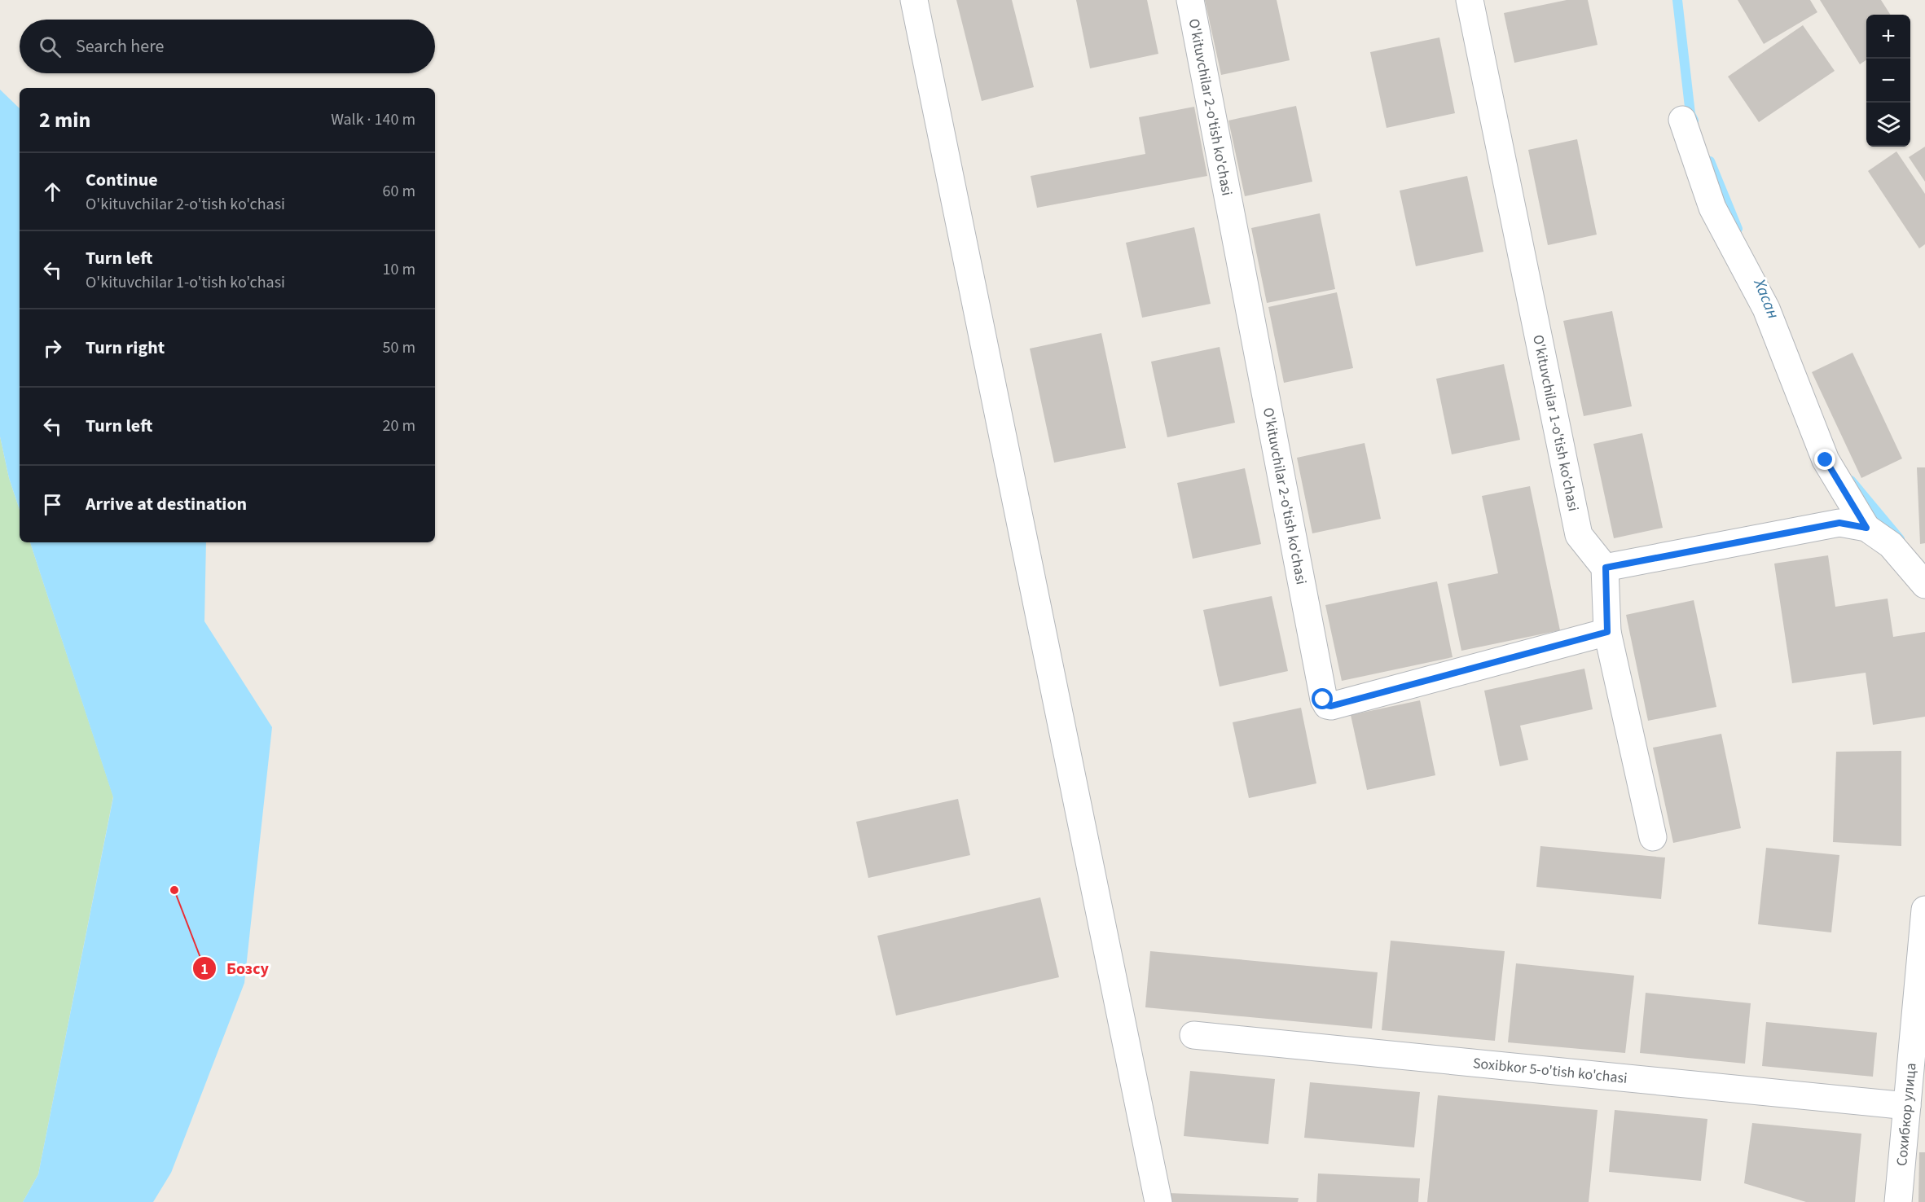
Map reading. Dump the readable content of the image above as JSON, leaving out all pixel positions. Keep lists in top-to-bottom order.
{
  "streets": {
    "street": [
      "O'kituvchilar 2-o'tish ko'chasi",
      "O'kituvchilar 1-o'tish ko'chasi",
      "Soxibkor 5-o'tish ko'chasi",
      "Сохибкор улица"
    ]
  },
  "crossings": [
    ["Soxibkor 5-o'tish ko'chasi", "Сохибкор улица"]
  ],
  "water": ["Хасан"],
  "places": ["Бозсу"],
  "page": {
    "map_buttons": ["+", "−"],
    "search": "Search here",
    "heading": ["2 min", "Walk · 140 m"],
    "list": [
      ["Continue", "O'kituvchilar 2-o'tish ko'chasi", "60 m"],
      ["Turn left", "O'kituvchilar 1-o'tish ko'chasi", "10 m"],
      ["Turn right", "50 m"],
      ["Turn left", "20 m"],
      "Arrive at destination"
    ]
  }
}
